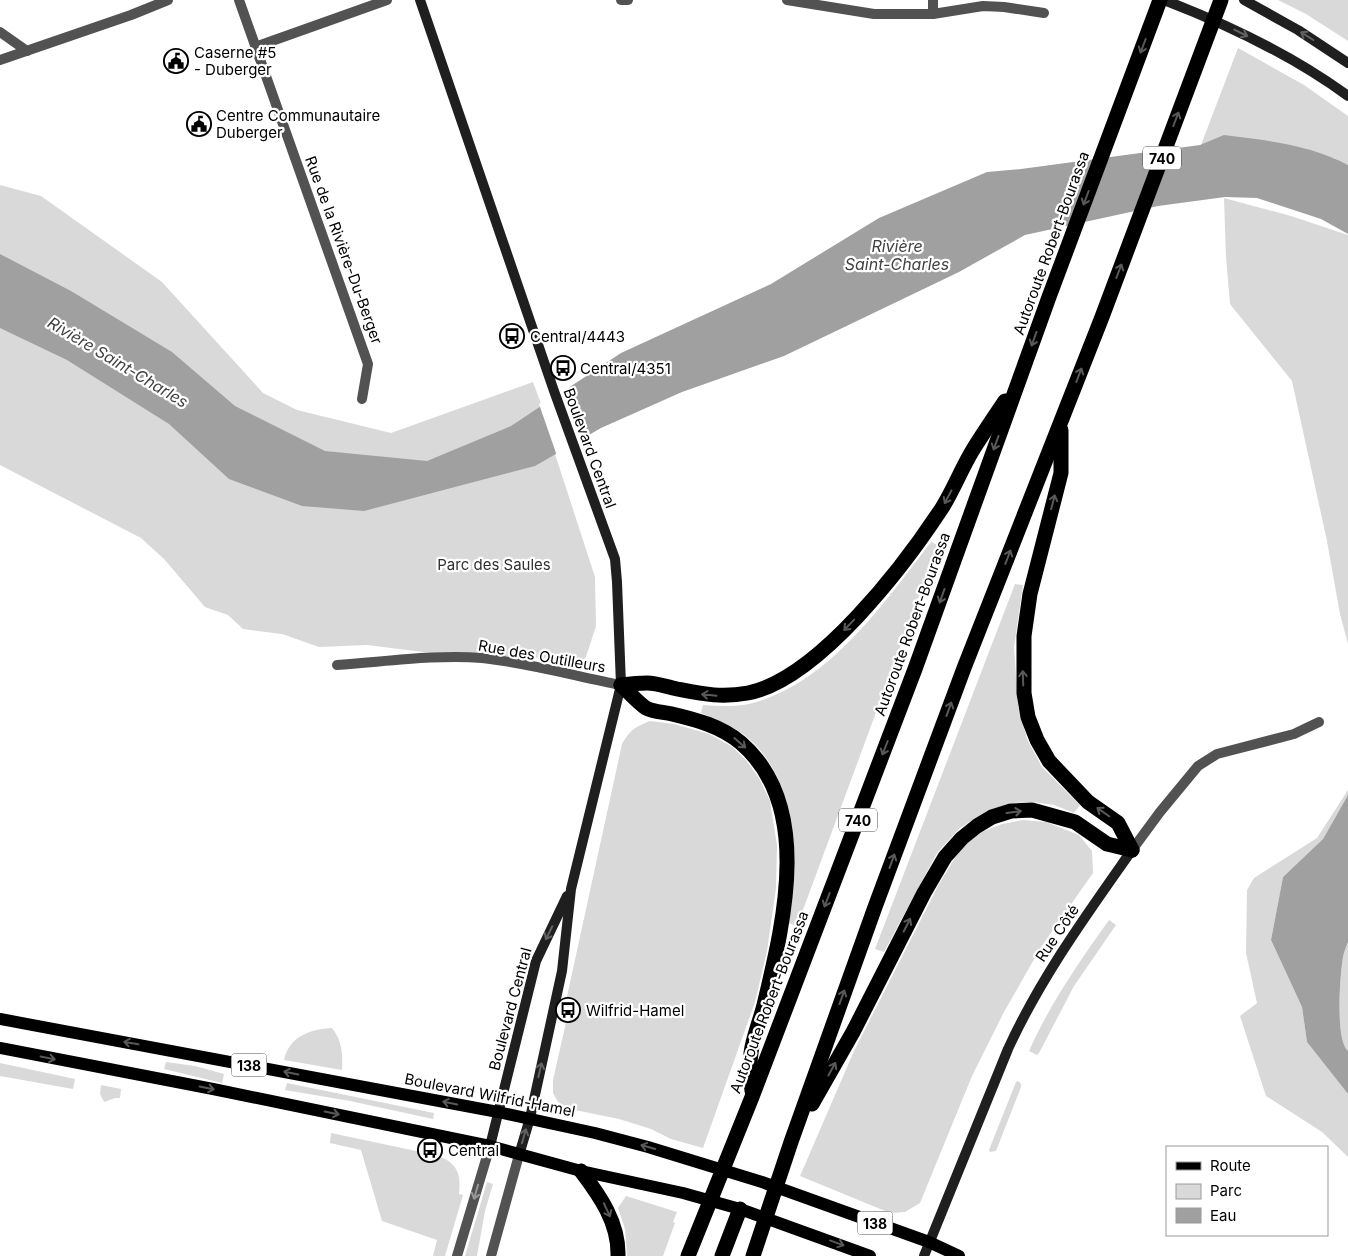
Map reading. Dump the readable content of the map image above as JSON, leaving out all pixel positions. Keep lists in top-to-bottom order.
{
  "streets": {
    "highway": ["740", "Autoroute Robert-Bourassa"],
    "main road": ["138", "Boulevard Wilfrid-Hamel"],
    "street": [
      "Rue de la Rivière-Du-Berger",
      "Boulevard Central",
      "Rue des Outilleurs",
      "Rue Côté"
    ]
  },
  "crossings": [
    ["Boulevard Central", "Rue des Outilleurs"],
    ["Boulevard Central", "138"],
    ["Boulevard Central", "Boulevard Wilfrid-Hamel"],
    ["Rue Côté", "Boulevard Wilfrid-Hamel"]
  ],
  "water": ["Rivière Saint-Charles"],
  "parks": ["Parc des Saules"],
  "places": {
    "public building": ["Caserne #5 - Duberger", "Centre Communautaire Duberger"],
    "bus stop": [
      "Central/4443",
      "Central/4351",
      "Wilfrid-Hamel",
      "Central"
    ]
  },
  "legend": ["Route", "Parc", "Eau"]
}
